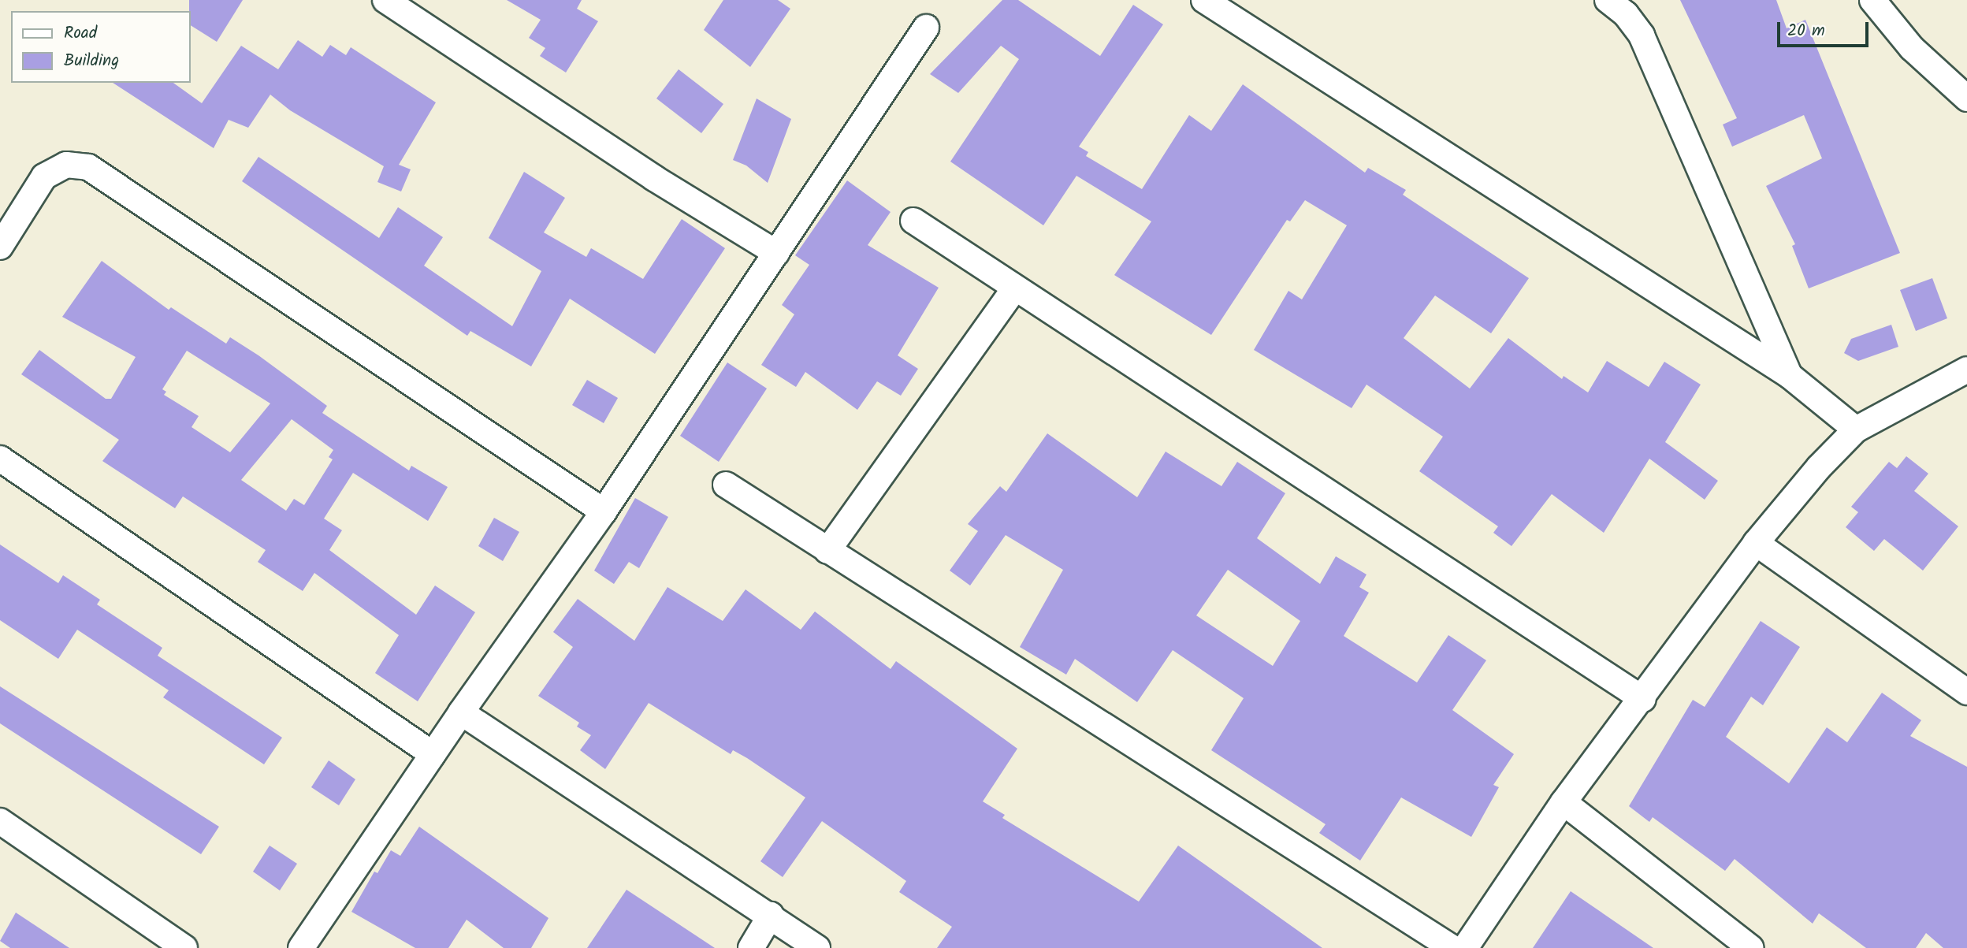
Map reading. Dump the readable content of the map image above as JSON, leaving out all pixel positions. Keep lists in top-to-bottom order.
{
  "legend": ["Road", "Building"],
  "scale_bar": "20 m"
}
